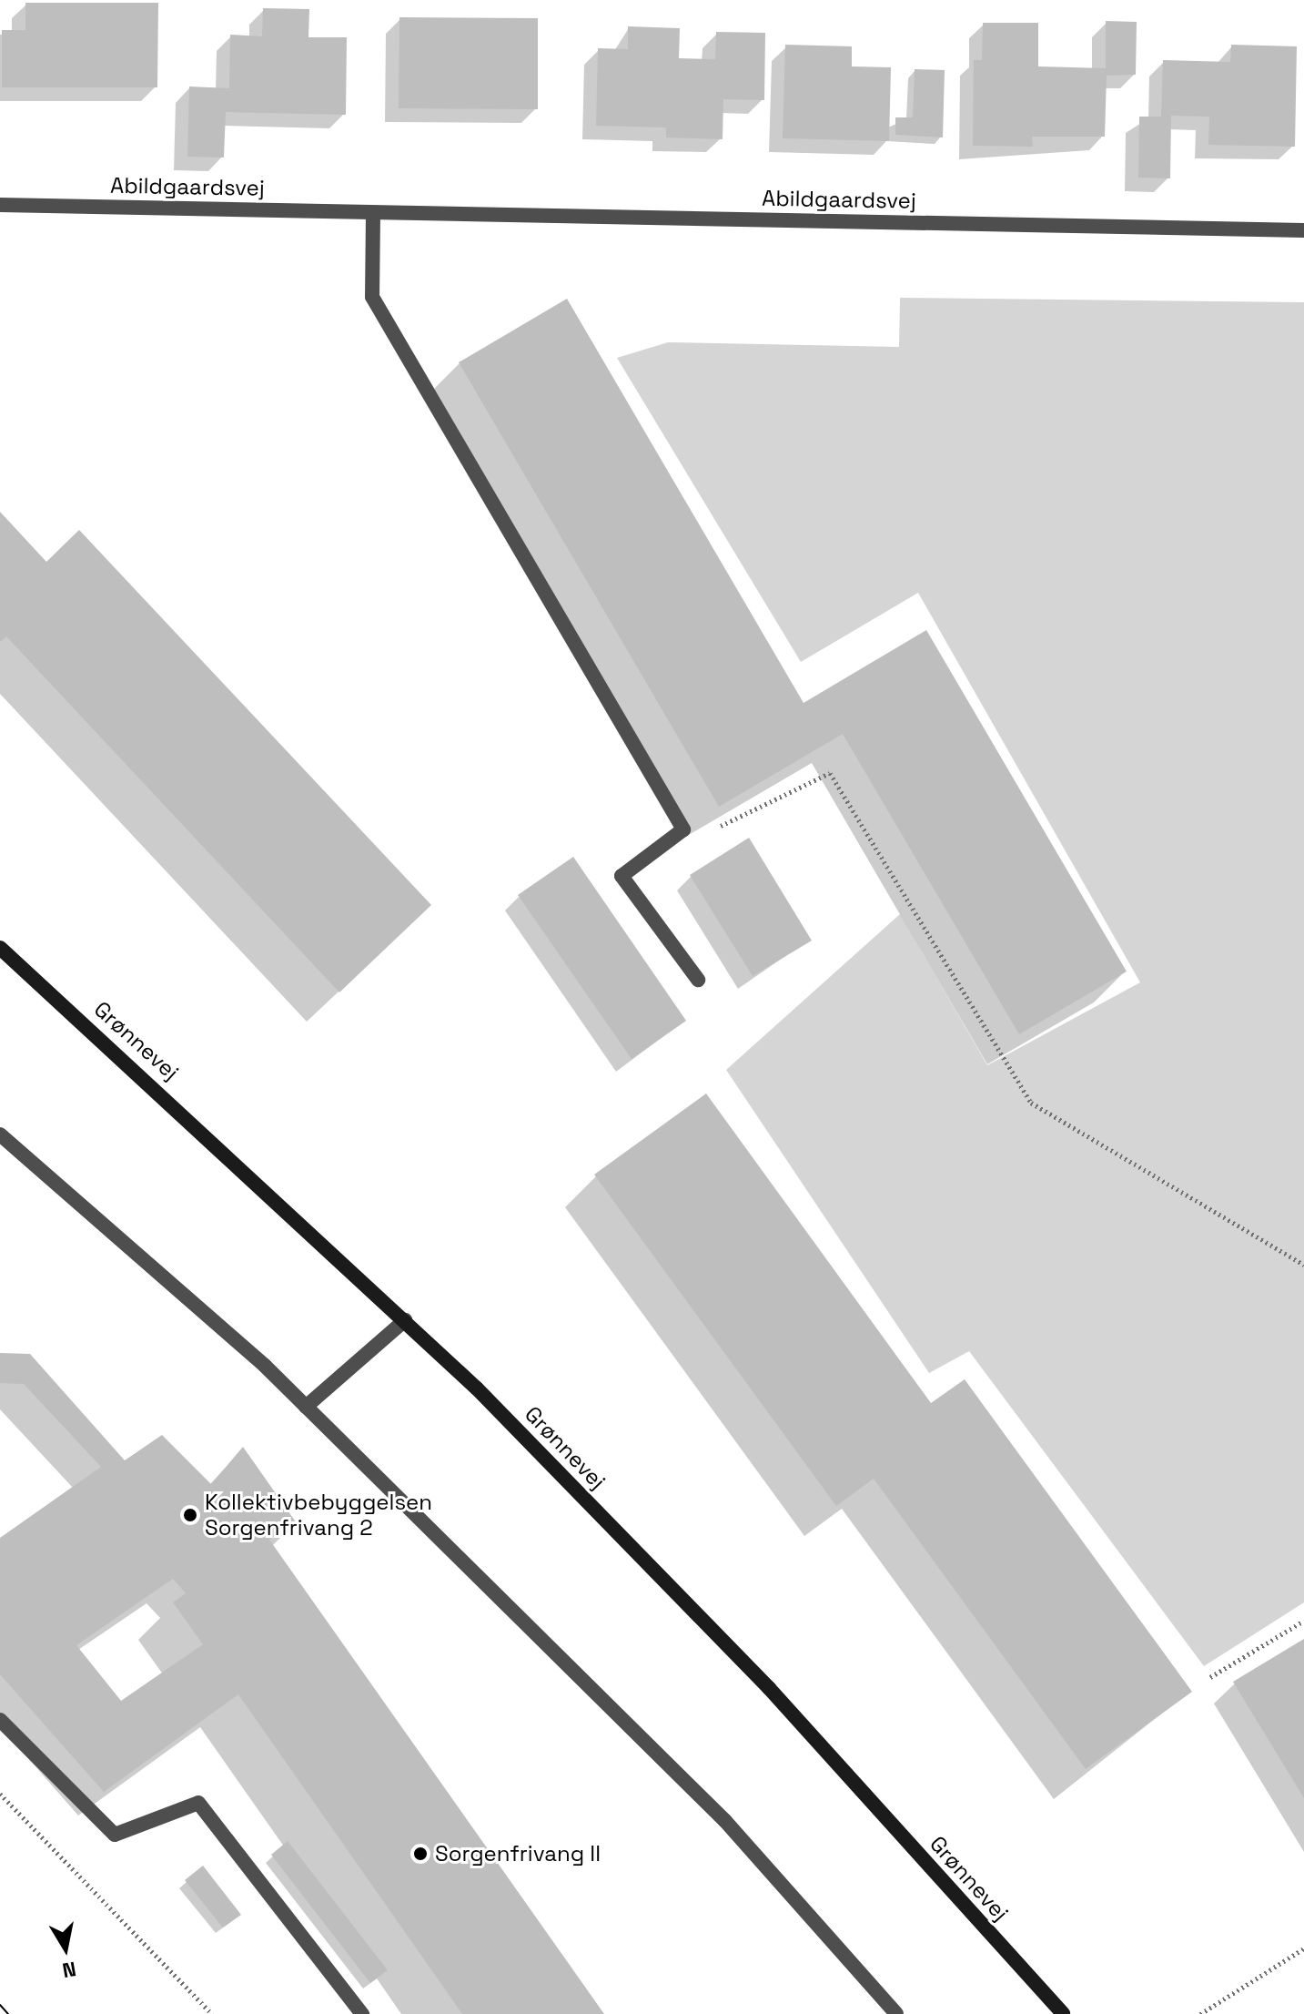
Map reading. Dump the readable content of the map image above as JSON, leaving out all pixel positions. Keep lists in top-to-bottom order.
{
  "streets": {
    "street": ["Abildgaardsvej", "Grønnevej"]
  },
  "places": ["Kollektivbebyggelsen Sorgenfrivang 2", "Sorgenfrivang II"],
  "north": "bottom"
}
